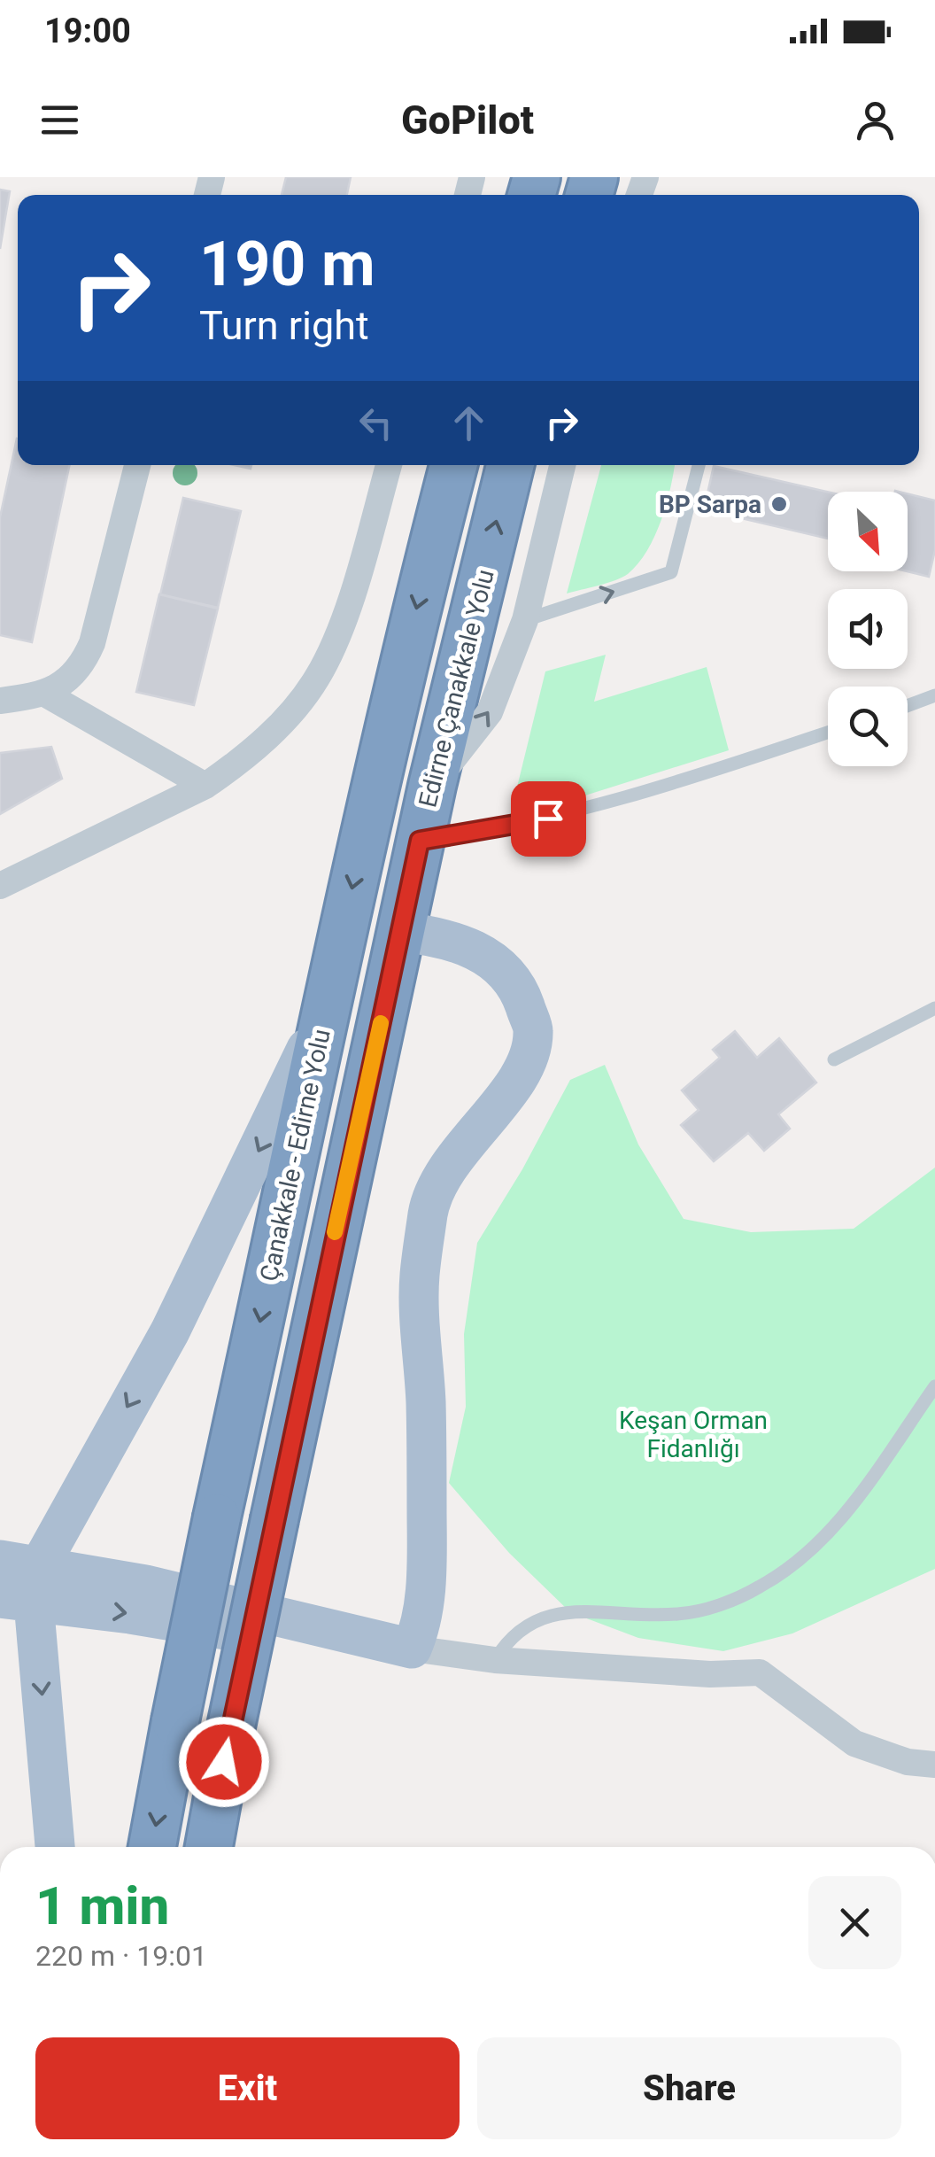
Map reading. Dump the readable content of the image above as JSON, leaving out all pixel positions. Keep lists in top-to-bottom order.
{
  "streets": {
    "highway": ["Edirne Çanakkale Yolu", "Çanakkale - Edirne Yolu"]
  },
  "one_way": ["Çanakkale - Edirne Yolu"],
  "parks": ["Keşan Orman Fidanlığı"],
  "places": ["BP Sarpa"],
  "north": "bottom right",
  "page": {
    "status": "19:00",
    "header": "GoPilot",
    "turn": ["190 m", "Turn right"],
    "heading": ["1 min", "220 m · 19:01"],
    "buttons": ["Exit", "Share"]
  }
}
